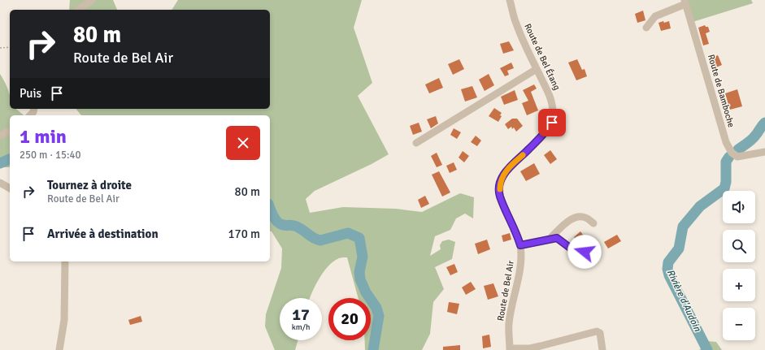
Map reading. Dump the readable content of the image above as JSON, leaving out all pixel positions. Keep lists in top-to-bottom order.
{
  "streets": {
    "street": ["Route de Bel Étang", "Route de Bamboche", "Route de Bel Air"]
  },
  "crossings": [
    ["Route de Bel Étang", "Route de Bel Air"]
  ],
  "water": ["Rivière d'Audoin"],
  "page": {
    "turn": ["80 m", "Route de Bel Air"],
    "then": "Puis",
    "heading": ["1 min", "250 m · 15:40"],
    "list": [
      {
        "name": "Tournez à droite",
        "note": "Route de Bel Air",
        "value": "80 m"
      },
      {
        "name": "Arrivée à destination",
        "value": "170 m"
      }
    ],
    "map_buttons": ["+", "−"],
    "speed": "17 km/h",
    "limit": "20"
  }
}
